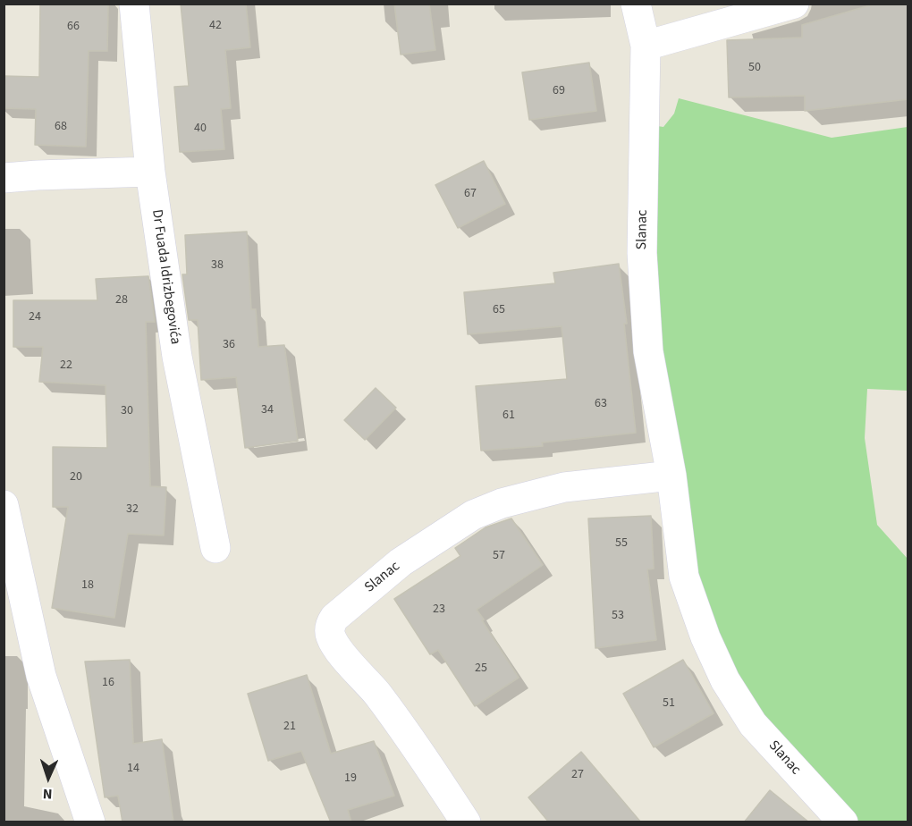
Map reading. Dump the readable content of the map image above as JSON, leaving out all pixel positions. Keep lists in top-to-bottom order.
{
  "streets": {
    "street": ["Slanac", "Dr Fuada Idrizbegovića"]
  },
  "house_numbers": [
    "42",
    "66",
    "50",
    "69",
    "68",
    "40",
    "67",
    "38",
    "28",
    "65",
    "24",
    "36",
    "22",
    "63",
    "34",
    "30",
    "61",
    "20",
    "32",
    "55",
    "57",
    "18",
    "23",
    "53",
    "25",
    "16",
    "51",
    "21",
    "14",
    "27",
    "19"
  ],
  "north": "bottom"
}
